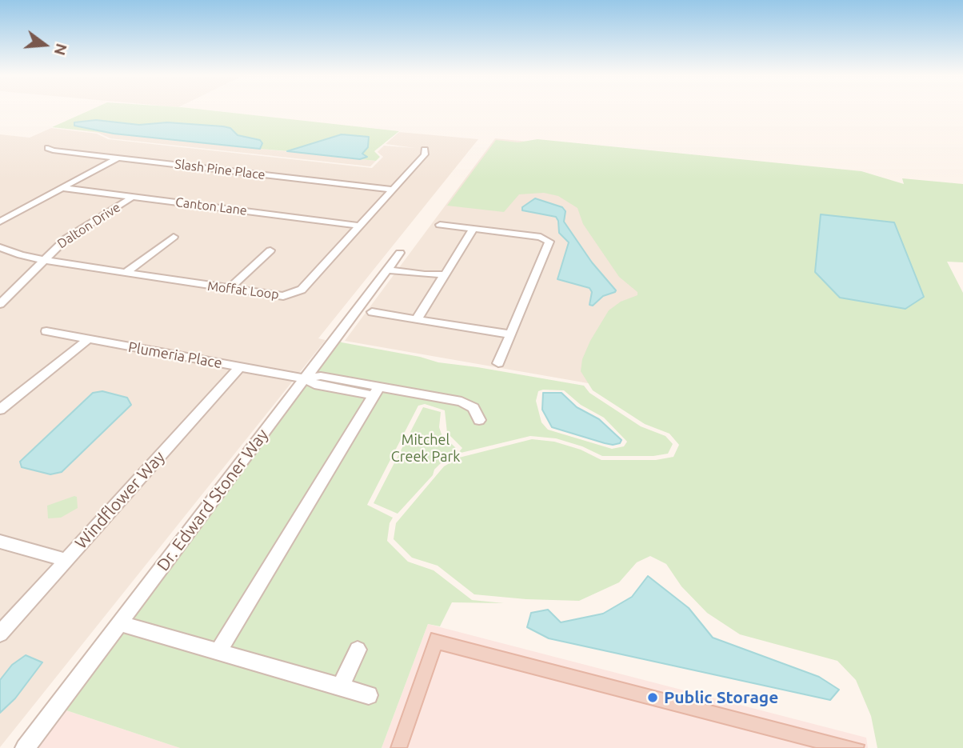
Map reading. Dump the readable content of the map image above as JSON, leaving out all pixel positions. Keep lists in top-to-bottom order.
{
  "streets": {
    "street": [
      "Slash Pine Place",
      "Canton Lane",
      "Dalton Drive",
      "Moffat Loop",
      "Plumeria Place",
      "Windflower Way",
      "Dr. Edward Stoner Way"
    ]
  },
  "crossings": [
    ["Slash Pine Place", "Moffat Loop"],
    ["Canton Lane", "Dalton Drive"],
    ["Canton Lane", "Moffat Loop"],
    ["Dalton Drive", "Moffat Loop"],
    ["Plumeria Place", "Windflower Way"],
    ["Plumeria Place", "Dr. Edward Stoner Way"]
  ],
  "parks": ["Mitchel Creek Park"],
  "places": ["Public Storage"],
  "north": "right"
}
